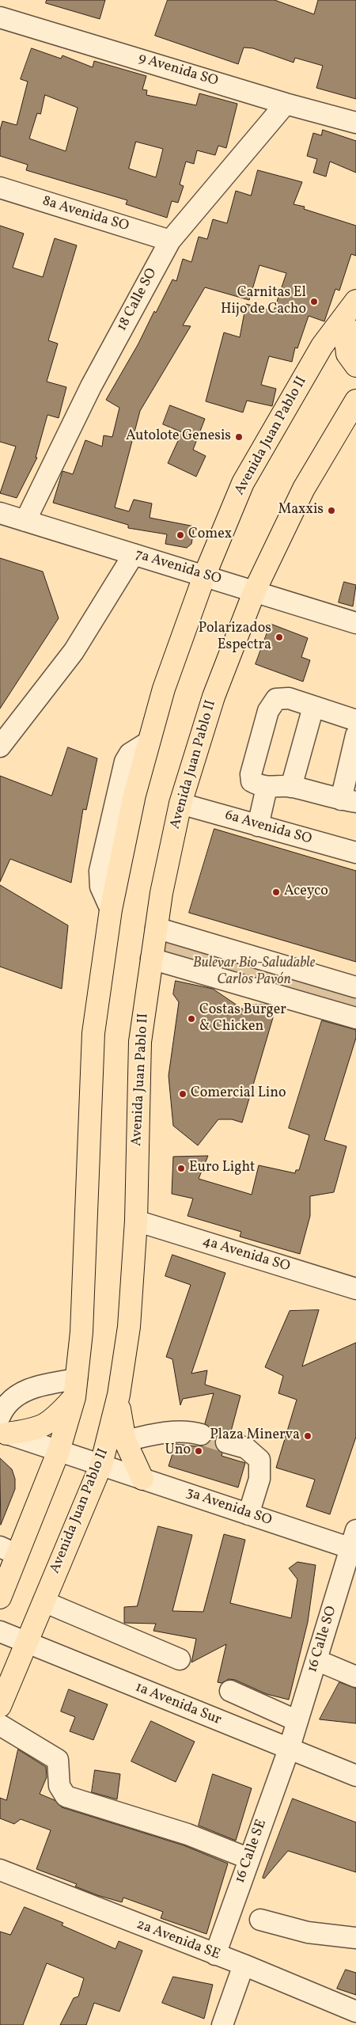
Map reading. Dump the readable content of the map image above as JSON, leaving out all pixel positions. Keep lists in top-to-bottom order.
{
  "streets": {
    "highway": ["Avenida Juan Pablo II"],
    "street": [
      "9 Avenida SO",
      "8a Avenida SO",
      "18 Calle SO",
      "7a Avenida SO",
      "6a Avenida SO",
      "4a Avenida SO",
      "3a Avenida SO",
      "16 Calle SO",
      "1a Avenida Sur",
      "16 Calle SE",
      "2a Avenida SE"
    ]
  },
  "crossings": [
    ["9 Avenida SO", "18 Calle SO"],
    ["8a Avenida SO", "18 Calle SO"],
    ["18 Calle SO", "7a Avenida SO"],
    ["Avenida Juan Pablo II", "7a Avenida SO"],
    ["Avenida Juan Pablo II", "6a Avenida SO"],
    ["Avenida Juan Pablo II", "4a Avenida SO"],
    ["Avenida Juan Pablo II", "3a Avenida SO"],
    ["Avenida Juan Pablo II", "1a Avenida Sur"],
    ["3a Avenida SO", "16 Calle SO"],
    ["16 Calle SO", "1a Avenida Sur"],
    ["16 Calle SO", "16 Calle SE"],
    ["1a Avenida Sur", "16 Calle SE"],
    ["16 Calle SE", "2a Avenida SE"]
  ],
  "parks": ["Bulevar Bio-Saludable Carlos Pavón"],
  "places": [
    "Carnitas El Hijo de Cacho",
    "Autolote Genesis",
    "Maxxis",
    "Comex",
    "Polarizados Espectra",
    "Aceyco",
    "Costas Burger & Chicken",
    "Comercial Lino",
    "Euro Light",
    "Plaza Minerva",
    "Uno"
  ]
}
